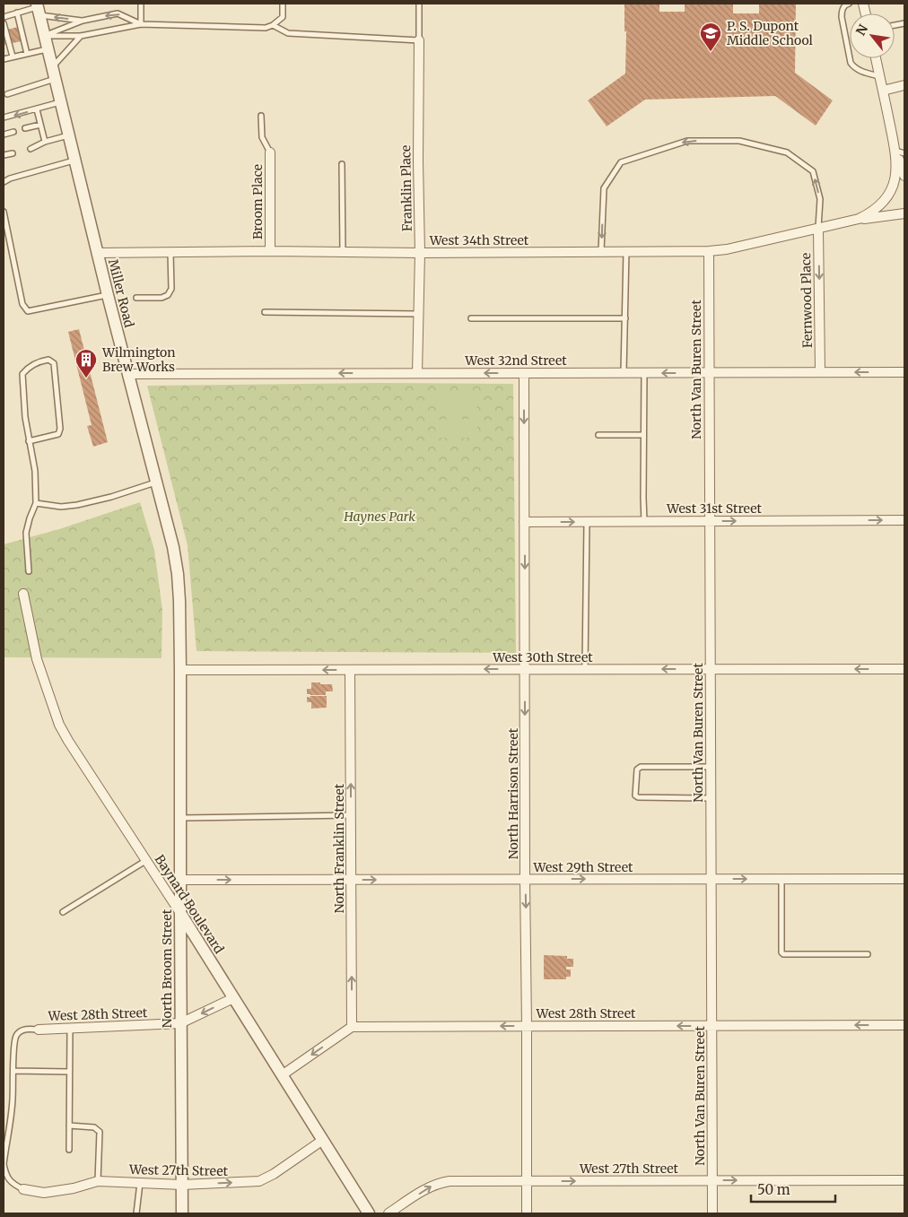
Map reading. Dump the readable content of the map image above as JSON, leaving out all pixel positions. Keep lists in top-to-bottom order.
{
  "streets": {
    "street": [
      "Franklin Place",
      "Broom Place",
      "West 34th Street",
      "Miller Road",
      "Fernwood Place",
      "West 32nd Street",
      "North Van Buren Street",
      "West 31st Street",
      "West 30th Street",
      "North Harrison Street",
      "North Franklin Street",
      "West 29th Street",
      "Baynard Boulevard",
      "North Broom Street",
      "West 28th Street",
      "West 27th Street"
    ]
  },
  "crossings": [
    ["Franklin Place", "West 34th Street"],
    ["Franklin Place", "West 32nd Street"],
    ["Broom Place", "West 34th Street"],
    ["West 34th Street", "Miller Road"],
    ["West 34th Street", "Fernwood Place"],
    ["West 34th Street", "North Van Buren Street"],
    ["Miller Road", "West 32nd Street"],
    ["Miller Road", "West 30th Street"],
    ["Miller Road", "North Broom Street"],
    ["Fernwood Place", "West 32nd Street"],
    ["West 32nd Street", "North Van Buren Street"],
    ["West 32nd Street", "North Harrison Street"],
    ["North Van Buren Street", "West 31st Street"],
    ["North Van Buren Street", "West 30th Street"],
    ["North Van Buren Street", "West 29th Street"],
    ["North Van Buren Street", "West 28th Street"],
    ["North Van Buren Street", "West 27th Street"],
    ["West 31st Street", "North Harrison Street"],
    ["West 30th Street", "North Harrison Street"],
    ["West 30th Street", "North Franklin Street"],
    ["West 30th Street", "North Broom Street"],
    ["North Harrison Street", "West 29th Street"],
    ["North Harrison Street", "West 28th Street"],
    ["North Harrison Street", "West 27th Street"],
    ["North Franklin Street", "West 29th Street"],
    ["North Franklin Street", "West 28th Street"],
    ["West 29th Street", "North Broom Street"],
    ["Baynard Boulevard", "North Broom Street"],
    ["Baynard Boulevard", "West 28th Street"],
    ["Baynard Boulevard", "West 27th Street"],
    ["North Broom Street", "West 28th Street"],
    ["North Broom Street", "West 27th Street"]
  ],
  "one_way": [
    "Fernwood Place",
    "West 32nd Street",
    "West 31st Street",
    "West 30th Street",
    "North Harrison Street",
    "North Franklin Street",
    "West 29th Street",
    "West 28th Street",
    "West 27th Street"
  ],
  "parks": ["Haynes Park"],
  "places": {
    "school or university": ["P. S. Dupont Middle School"],
    "building": ["Wilmington Brew Works"]
  },
  "scale_bar": "50 m",
  "north": "top left"
}
